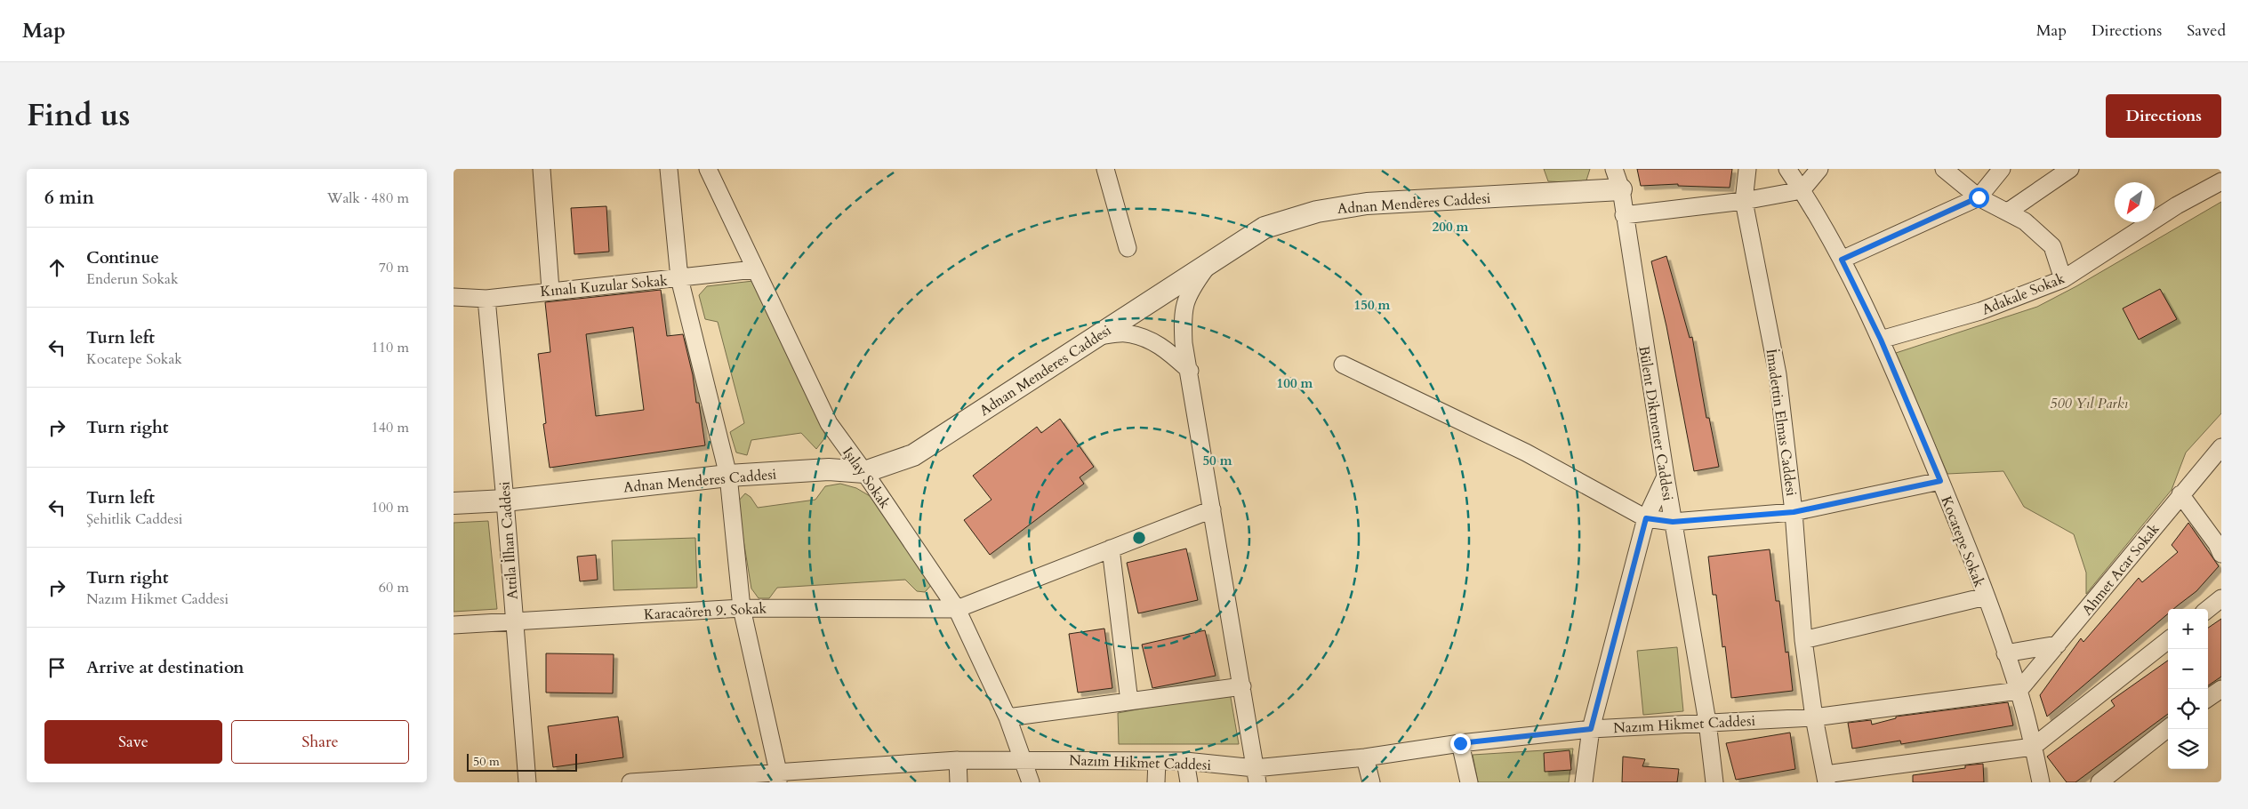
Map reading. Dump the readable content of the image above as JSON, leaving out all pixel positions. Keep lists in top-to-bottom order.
{
  "streets": {
    "street": [
      "Adnan Menderes Caddesi",
      "Kınalı Kuzular Sokak",
      "Adakale Sokak",
      "İmadettin Elmas Caddesi",
      "Bülent Dikmener Caddesi",
      "Işılay Sokak",
      "Attila İlhan Caddesi",
      "Kocatepe Sokak",
      "Ahmet Acar Sokak",
      "Karacaören 9. Sokak",
      "Nazım Hikmet Caddesi"
    ]
  },
  "crossings": [
    ["Adnan Menderes Caddesi", "Bülent Dikmener Caddesi"],
    ["Adnan Menderes Caddesi", "Işılay Sokak"],
    ["Adnan Menderes Caddesi", "Attila İlhan Caddesi"],
    ["Kınalı Kuzular Sokak", "Işılay Sokak"],
    ["Kınalı Kuzular Sokak", "Attila İlhan Caddesi"],
    ["Adakale Sokak", "Kocatepe Sokak"],
    ["İmadettin Elmas Caddesi", "Nazım Hikmet Caddesi"],
    ["Bülent Dikmener Caddesi", "Nazım Hikmet Caddesi"],
    ["Işılay Sokak", "Karacaören 9. Sokak"],
    ["Işılay Sokak", "Nazım Hikmet Caddesi"],
    ["Attila İlhan Caddesi", "Karacaören 9. Sokak"],
    ["Kocatepe Sokak", "Ahmet Acar Sokak"],
    ["Kocatepe Sokak", "Nazım Hikmet Caddesi"],
    ["Ahmet Acar Sokak", "Nazım Hikmet Caddesi"]
  ],
  "parks": ["500 Yıl Parkı"],
  "scale_bar": "50 m",
  "north": "bottom left",
  "page": {
    "header": "Map",
    "nav": ["Map", "Directions", "Saved"],
    "title": "Find us",
    "buttons": [
      "Directions",
      ["Save", "Share"]
    ],
    "heading": ["6 min", "Walk · 480 m"],
    "list": [
      ["Continue", "Enderun Sokak", "70 m"],
      ["Turn left", "Kocatepe Sokak", "110 m"],
      ["Turn right", "140 m"],
      ["Turn left", "Şehitlik Caddesi", "100 m"],
      ["Turn right", "Nazım Hikmet Caddesi", "60 m"],
      "Arrive at destination"
    ],
    "map_buttons": ["+", "−"],
    "scale": "50 m"
  },
  "rings": [
    "200 m",
    "150 m",
    "100 m",
    "50 m"
  ]
}
